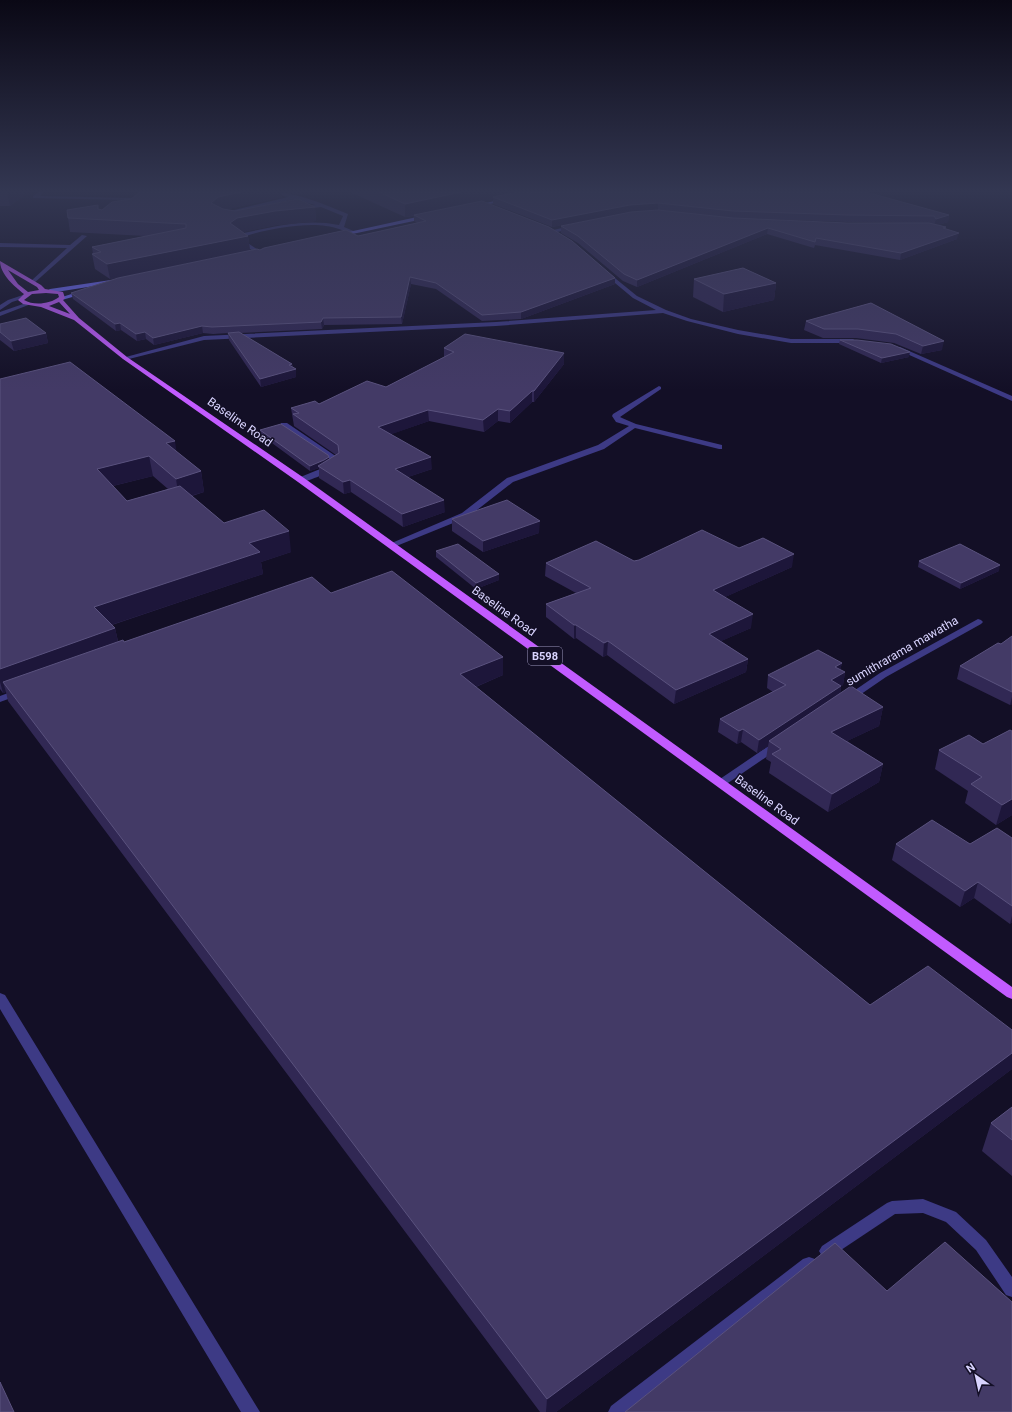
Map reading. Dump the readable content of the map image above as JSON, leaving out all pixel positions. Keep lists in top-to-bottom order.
{
  "streets": {
    "main road": ["Baseline Road", "B598"],
    "street": ["sumithrarama mawatha"]
  },
  "north": "top left"
}
